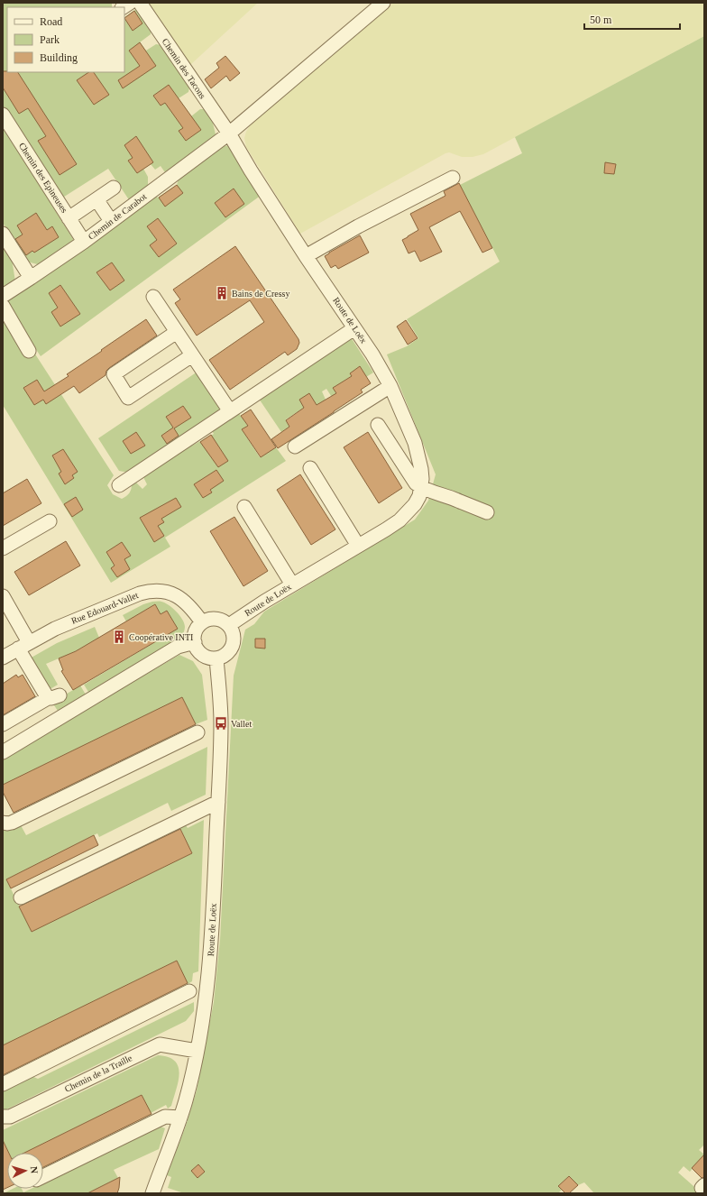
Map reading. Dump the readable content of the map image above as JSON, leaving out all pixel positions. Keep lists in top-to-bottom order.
{
  "streets": {
    "street": [
      "Chemin des Tacons",
      "Chemin des Epineuses",
      "Chemin de Carabot",
      "Route de Loëx",
      "Rue Edouard-Vallet",
      "Chemin de la Traille"
    ]
  },
  "crossings": [
    ["Chemin des Tacons", "Chemin de Carabot"],
    ["Chemin des Tacons", "Route de Loëx"],
    ["Chemin des Epineuses", "Chemin de Carabot"],
    ["Chemin de Carabot", "Route de Loëx"],
    ["Route de Loëx", "Rue Edouard-Vallet"],
    ["Route de Loëx", "Chemin de la Traille"]
  ],
  "places": {
    "building": ["Bains de Cressy", "Coopérative INTI"],
    "bus stop": ["Vallet"]
  },
  "legend": ["Road", "Park", "Building"],
  "scale_bar": "50 m",
  "north": "right"
}
